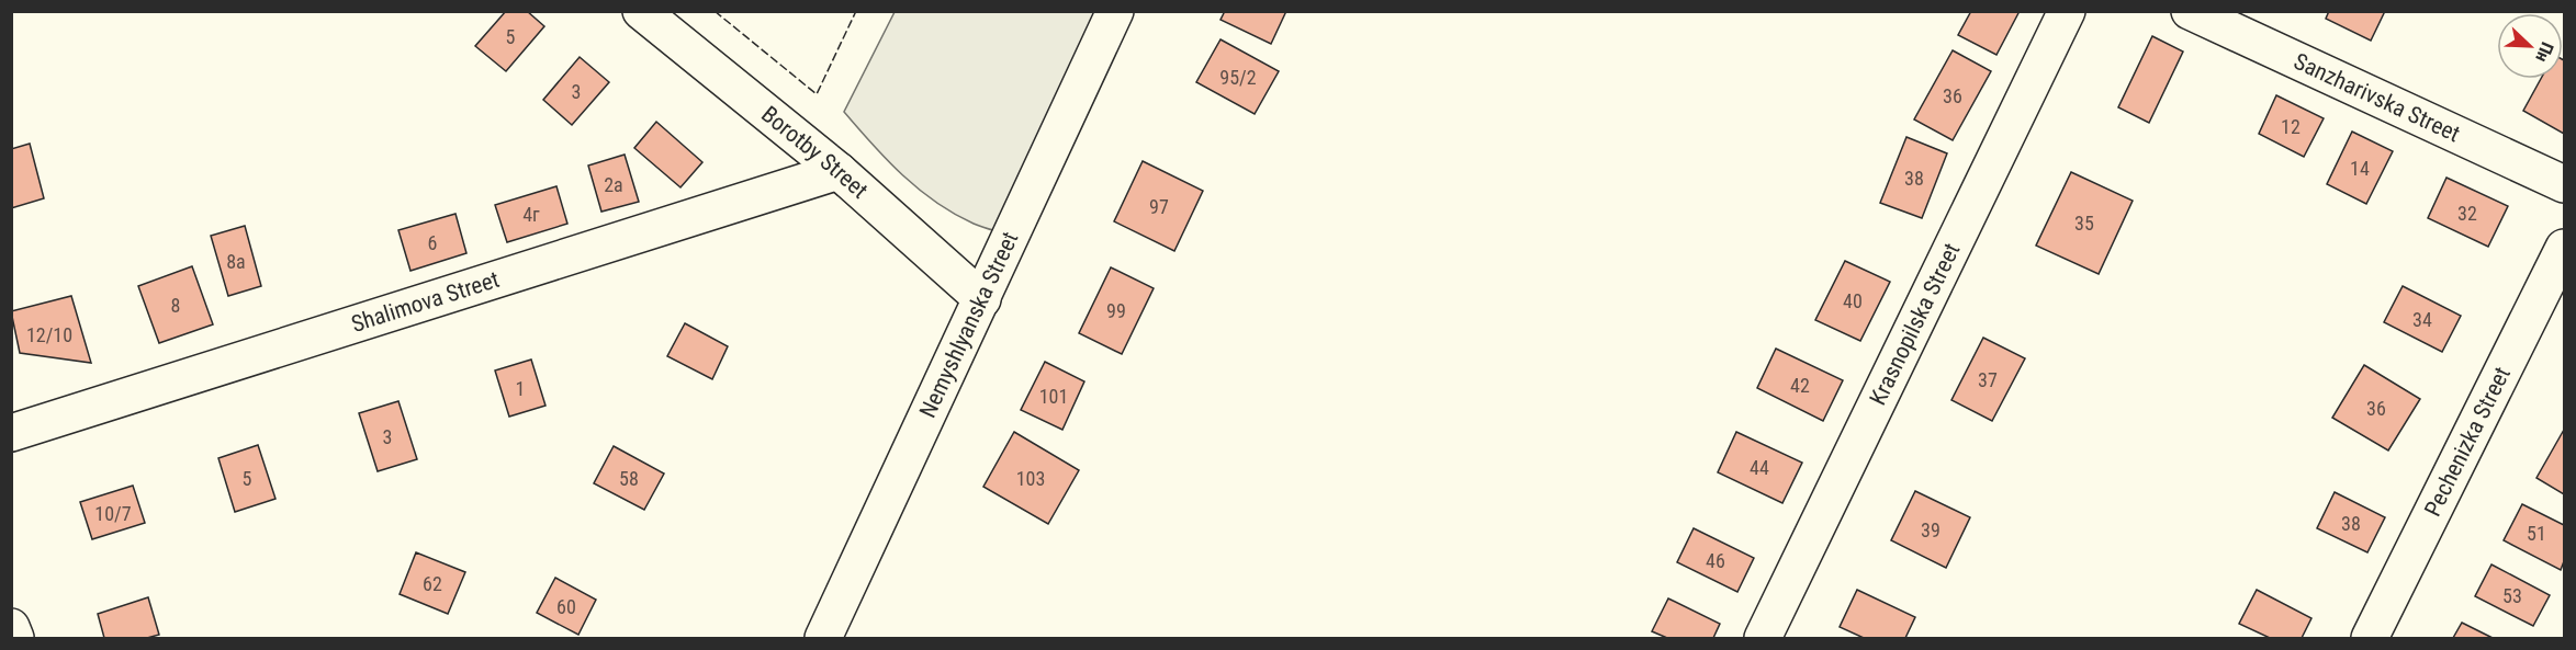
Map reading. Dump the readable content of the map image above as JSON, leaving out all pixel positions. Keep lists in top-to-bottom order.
{
  "streets": {
    "street": [
      "Sanzharivska Street",
      "Borotby Street",
      "Shalimova Street",
      "Krasnopilska Street",
      "Nemyshlyanska Street",
      "Pechenizka Street"
    ]
  },
  "crossings": [
    ["Borotby Street", "Shalimova Street"],
    ["Borotby Street", "Nemyshlyanska Street"]
  ],
  "house_numbers": [
    "5",
    "95/2",
    "3",
    "36",
    "12",
    "14",
    "38",
    "2а",
    "97",
    "32",
    "4г",
    "35",
    "6",
    "8а",
    "40",
    "8",
    "99",
    "34",
    "12/10",
    "37",
    "42",
    "1",
    "101",
    "36",
    "3",
    "44",
    "5",
    "58",
    "103",
    "10/7",
    "38",
    "39",
    "51",
    "46",
    "62",
    "53",
    "60"
  ],
  "north": "bottom right"
}
